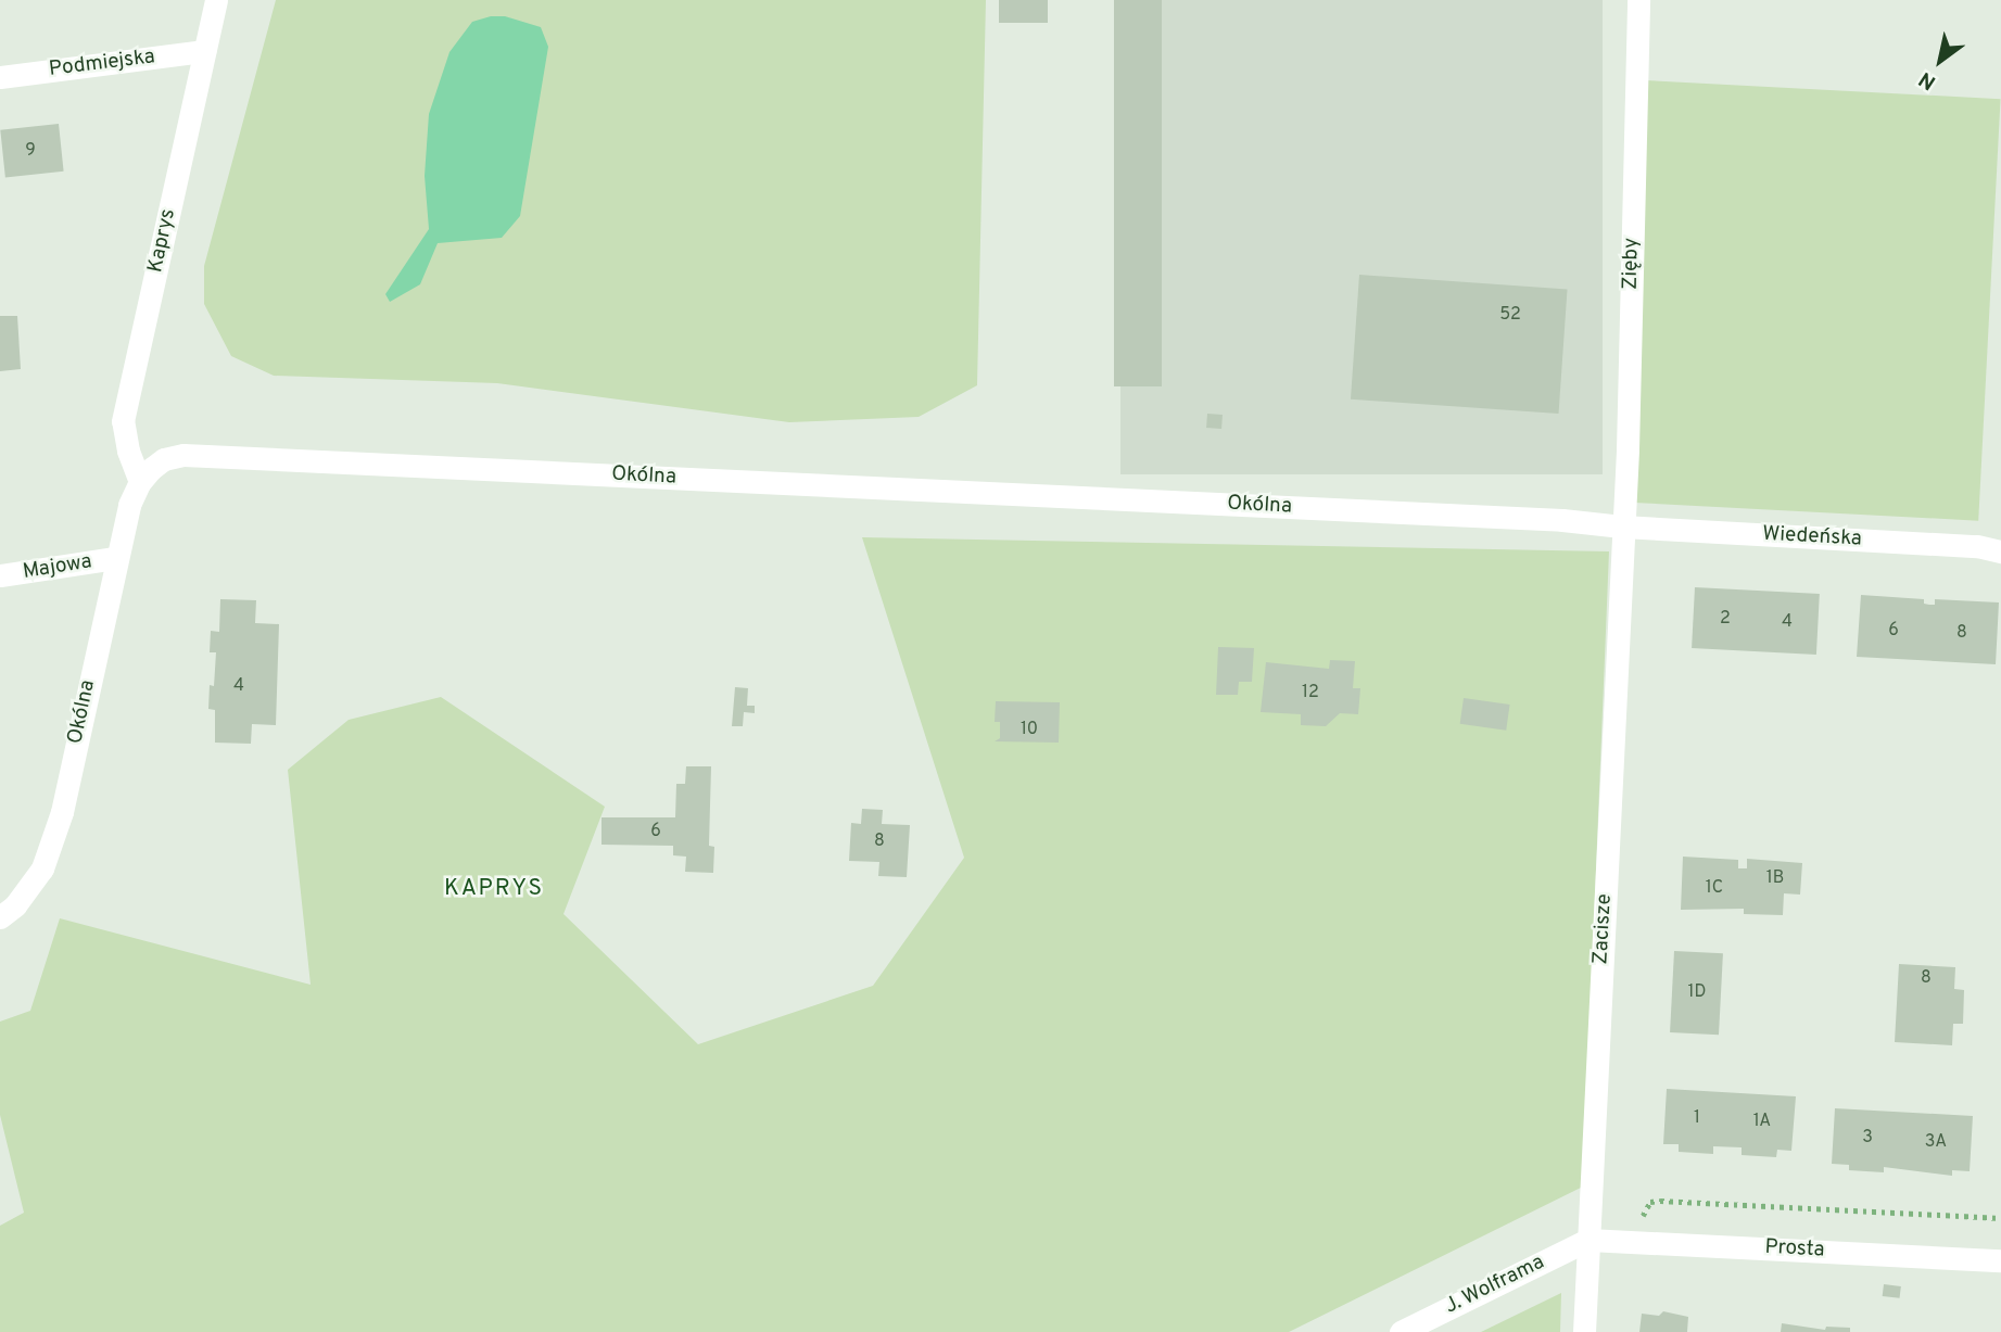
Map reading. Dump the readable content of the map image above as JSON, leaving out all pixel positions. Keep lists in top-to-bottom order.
{
  "streets": {
    "street": [
      "Podmiejska",
      "Kaprys",
      "Zięby",
      "Okólna",
      "Wiedeńska",
      "Majowa",
      "Zacisze",
      "Prosta",
      "J. Wolframa"
    ]
  },
  "crossings": [
    ["Podmiejska", "Kaprys"],
    ["Kaprys", "Okólna"],
    ["Zięby", "Okólna"],
    ["Zięby", "Wiedeńska"],
    ["Zięby", "Zacisze"],
    ["Okólna", "Wiedeńska"],
    ["Okólna", "Majowa"],
    ["Okólna", "Zacisze"],
    ["Wiedeńska", "Zacisze"],
    ["Zacisze", "Prosta"],
    ["Zacisze", "J. Wolframa"],
    ["Prosta", "J. Wolframa"]
  ],
  "districts": ["KAPRYS"],
  "house_numbers": [
    "9",
    "52",
    "2",
    "4",
    "6",
    "8",
    "4",
    "12",
    "10",
    "6",
    "8",
    "1B",
    "1C",
    "8",
    "1D",
    "1",
    "1A",
    "3",
    "3A"
  ],
  "north": "bottom left"
}
